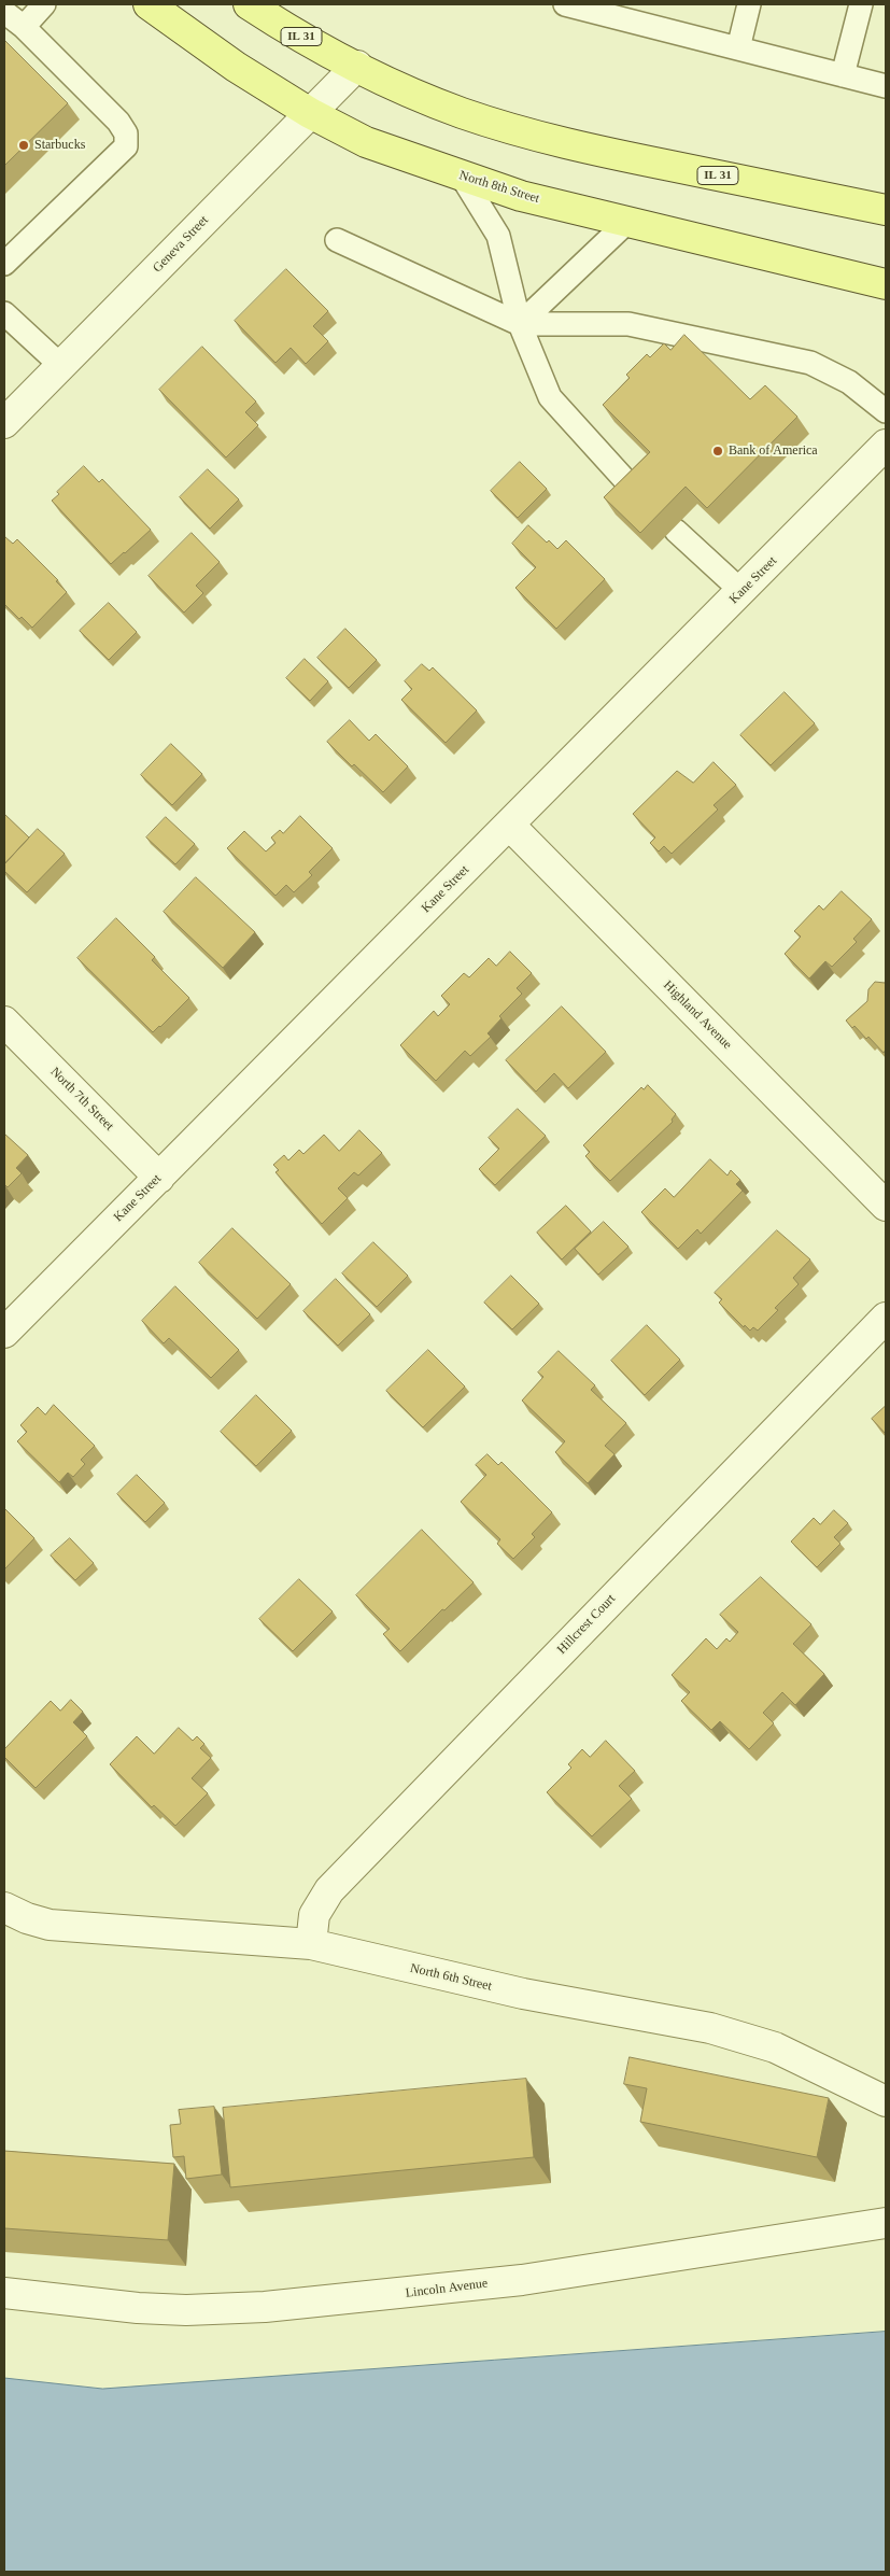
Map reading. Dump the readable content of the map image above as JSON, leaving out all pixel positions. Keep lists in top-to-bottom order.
{
  "streets": {
    "main road": ["IL 31", "North 8th Street"],
    "street": [
      "Geneva Street",
      "Kane Street",
      "Highland Avenue",
      "North 7th Street",
      "Hillcrest Court",
      "North 6th Street",
      "Lincoln Avenue"
    ]
  },
  "crossings": [
    ["IL 31", "Geneva Street"],
    ["North 8th Street", "Geneva Street"],
    ["Kane Street", "Highland Avenue"],
    ["Kane Street", "North 7th Street"],
    ["Hillcrest Court", "North 6th Street"]
  ],
  "places": ["Starbucks", "Bank of America"]
}
